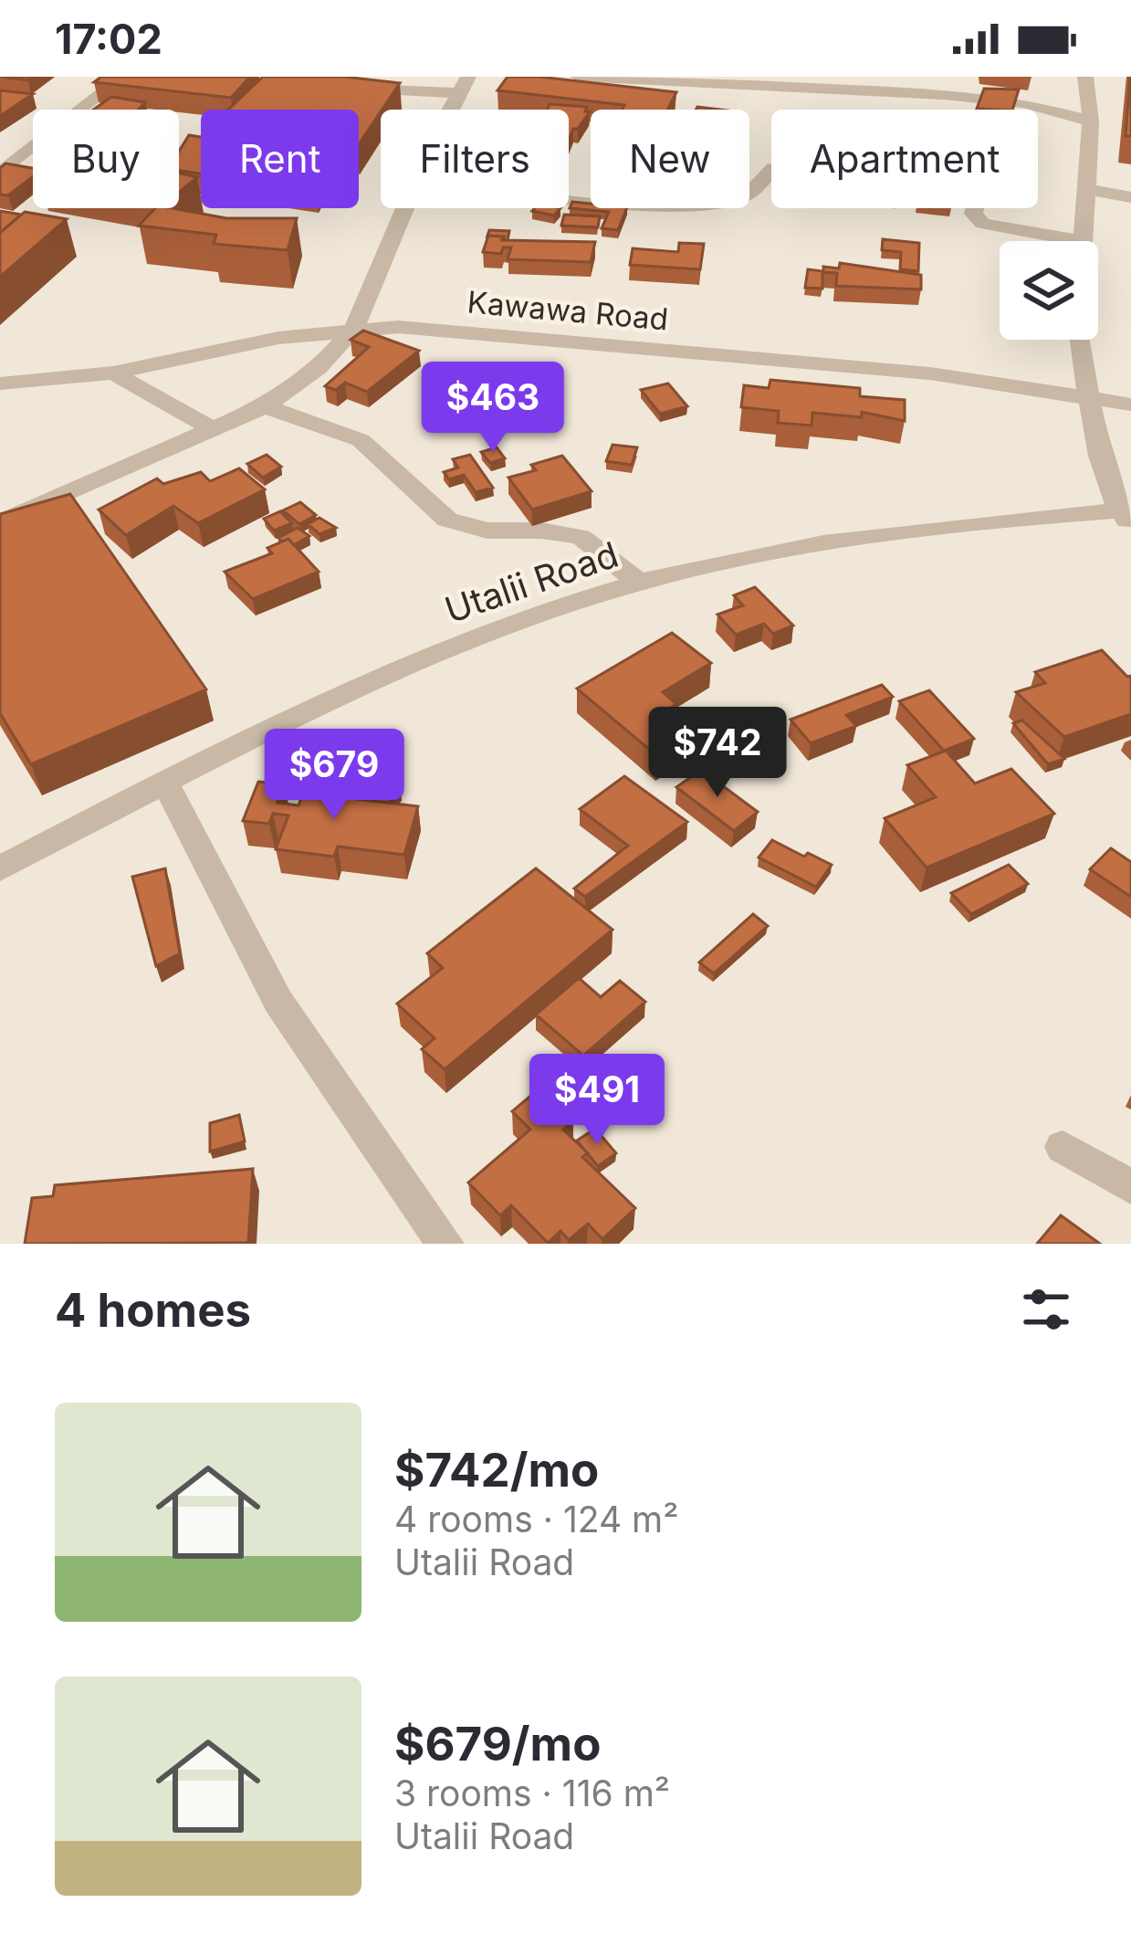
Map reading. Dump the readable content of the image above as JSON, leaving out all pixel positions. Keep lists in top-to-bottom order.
{
  "streets": {
    "street": ["Kawawa Road", "Utalii Road"]
  },
  "page": {
    "status": "17:02",
    "chip": [
      "Buy",
      "Rent",
      "Filters",
      "New",
      "Apartment"
    ],
    "price": [
      "$463",
      "$742",
      "$679",
      "$491"
    ],
    "heading": "4 homes",
    "list": [
      {
        "name": "$742/mo",
        "note": "4 rooms · 124 m² · Utalii Road"
      },
      {
        "name": "$679/mo",
        "note": "3 rooms · 116 m² · Utalii Road"
      }
    ]
  }
}
